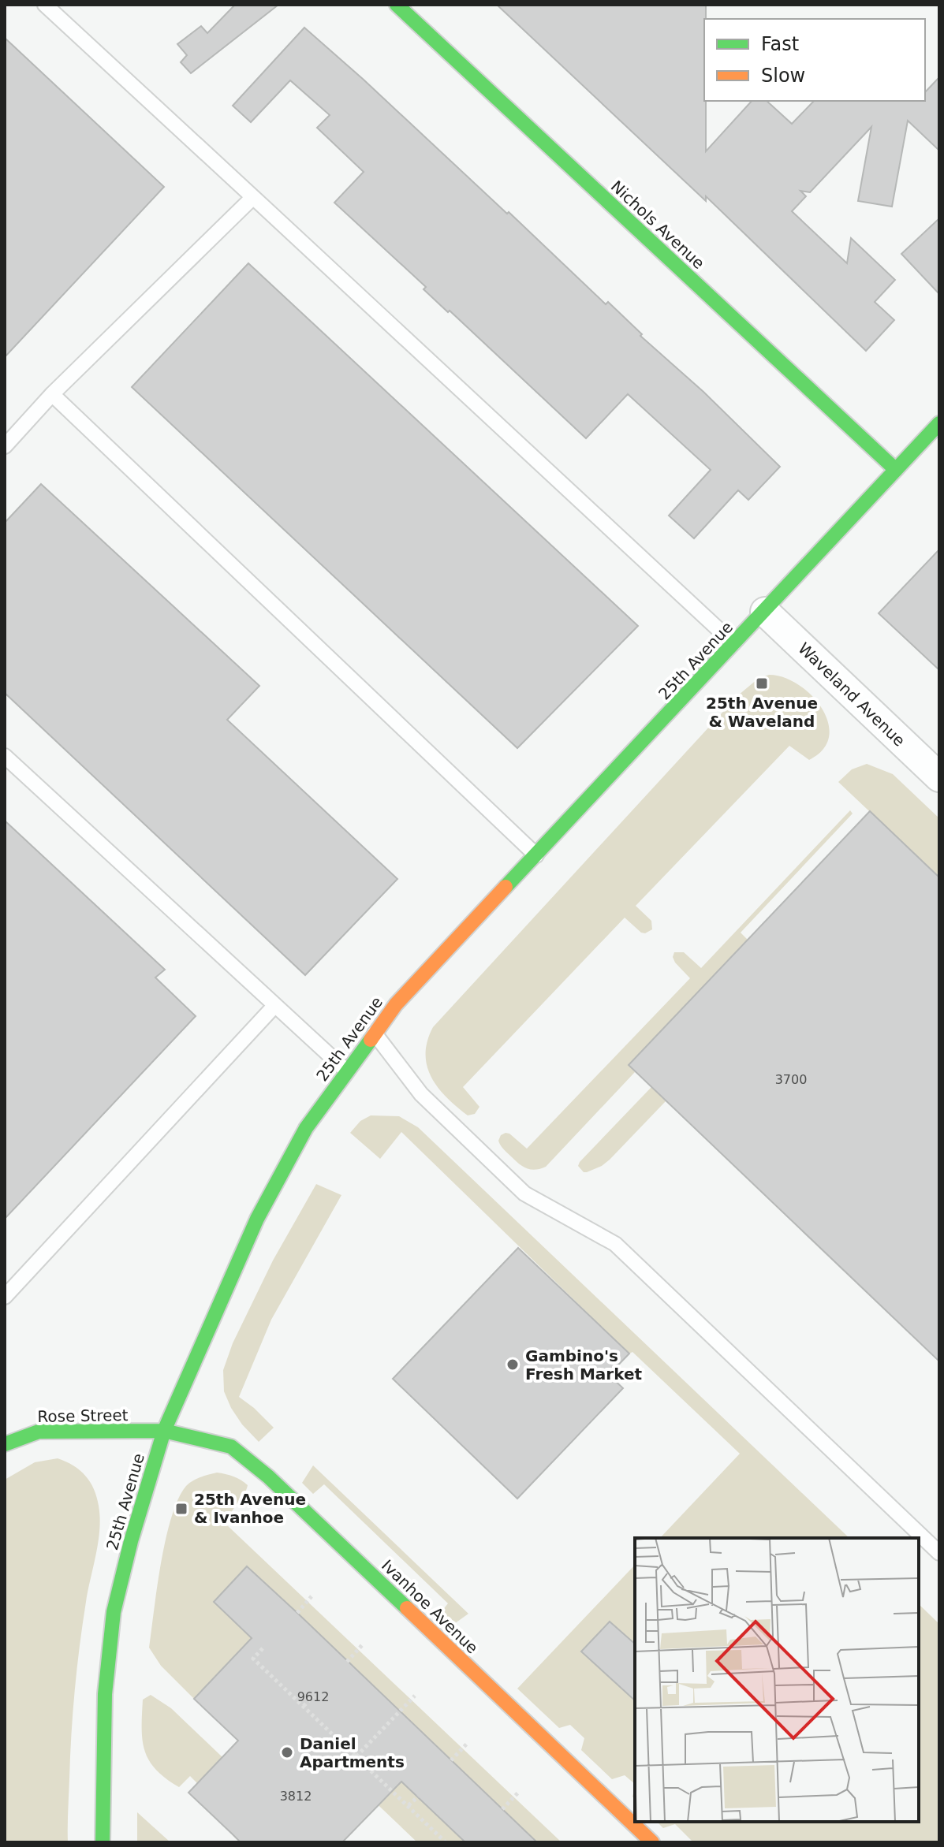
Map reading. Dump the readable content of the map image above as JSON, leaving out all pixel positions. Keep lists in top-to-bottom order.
{
  "streets": {
    "street": [
      "Nichols Avenue",
      "25th Avenue",
      "Waveland Avenue",
      "Rose Street",
      "Ivanhoe Avenue"
    ]
  },
  "crossings": [
    ["Nichols Avenue", "25th Avenue"],
    ["25th Avenue", "Waveland Avenue"],
    ["25th Avenue", "Rose Street"],
    ["25th Avenue", "Ivanhoe Avenue"],
    ["Rose Street", "Ivanhoe Avenue"]
  ],
  "places": {
    "transit": ["25th Avenue & Waveland", "25th Avenue & Ivanhoe"],
    "other": ["Gambino's Fresh Market", "Daniel Apartments"]
  },
  "house_numbers": ["3700", "9612", "3812"],
  "legend": ["Fast", "Slow"]
}
